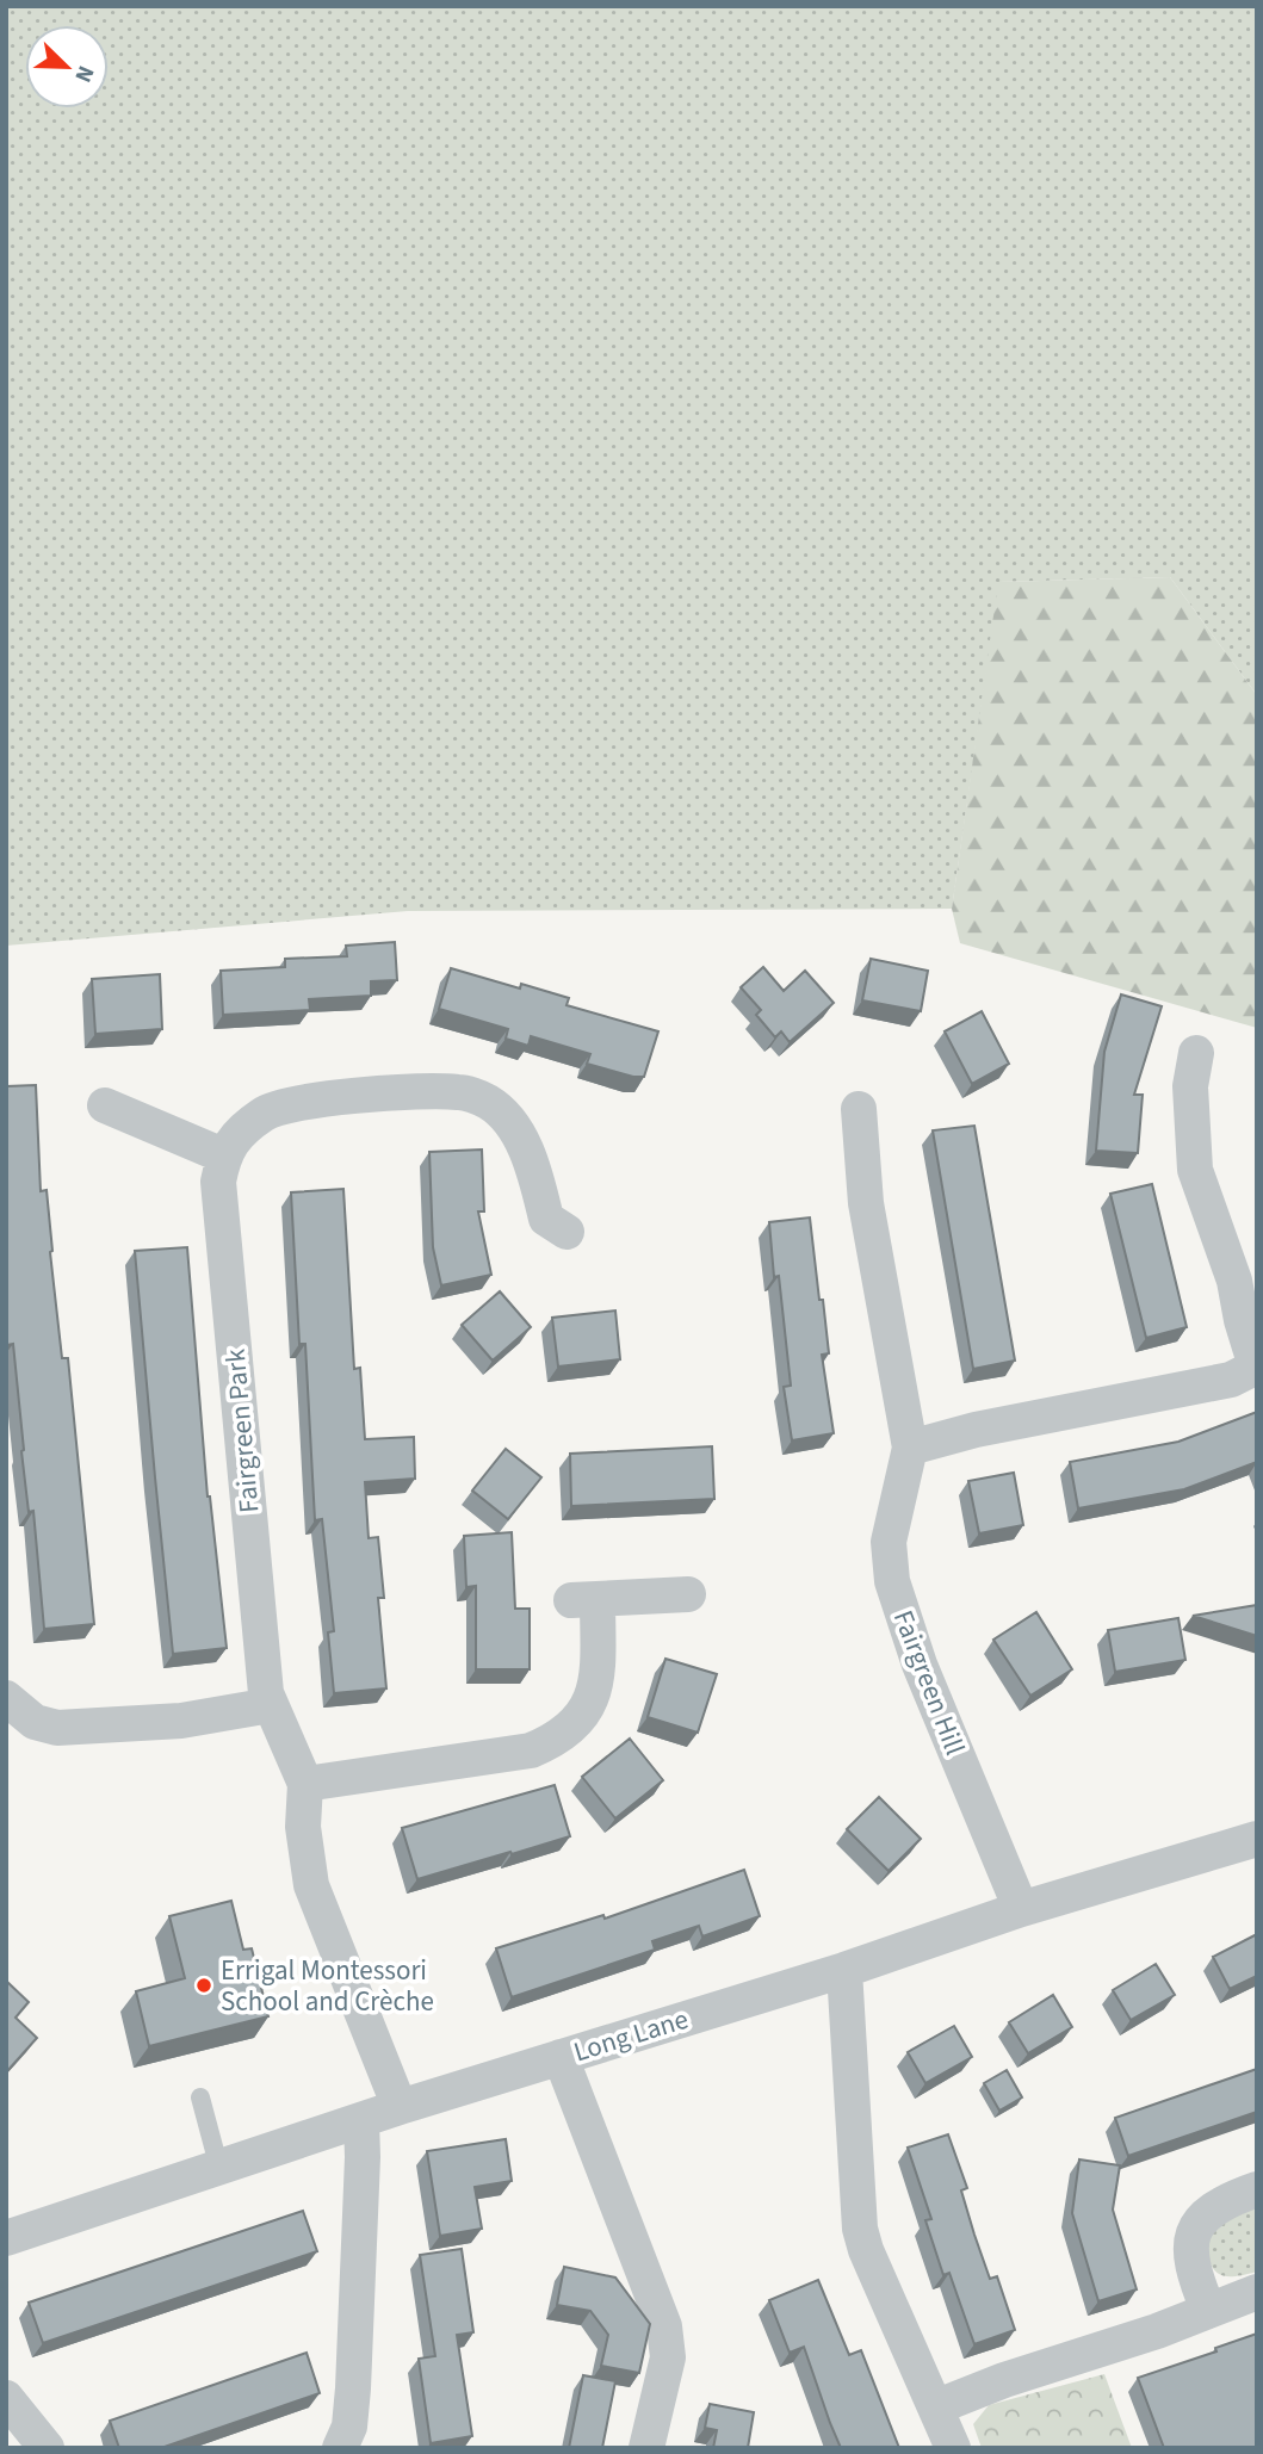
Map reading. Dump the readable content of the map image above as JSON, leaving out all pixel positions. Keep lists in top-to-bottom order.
{
  "streets": {
    "street": ["Fairgreen Park", "Fairgreen Hill", "Long Lane"]
  },
  "crossings": [
    ["Fairgreen Park", "Long Lane"],
    ["Fairgreen Hill", "Long Lane"]
  ],
  "places": ["Errigal Montessori School and Crèche"],
  "north": "bottom right"
}
